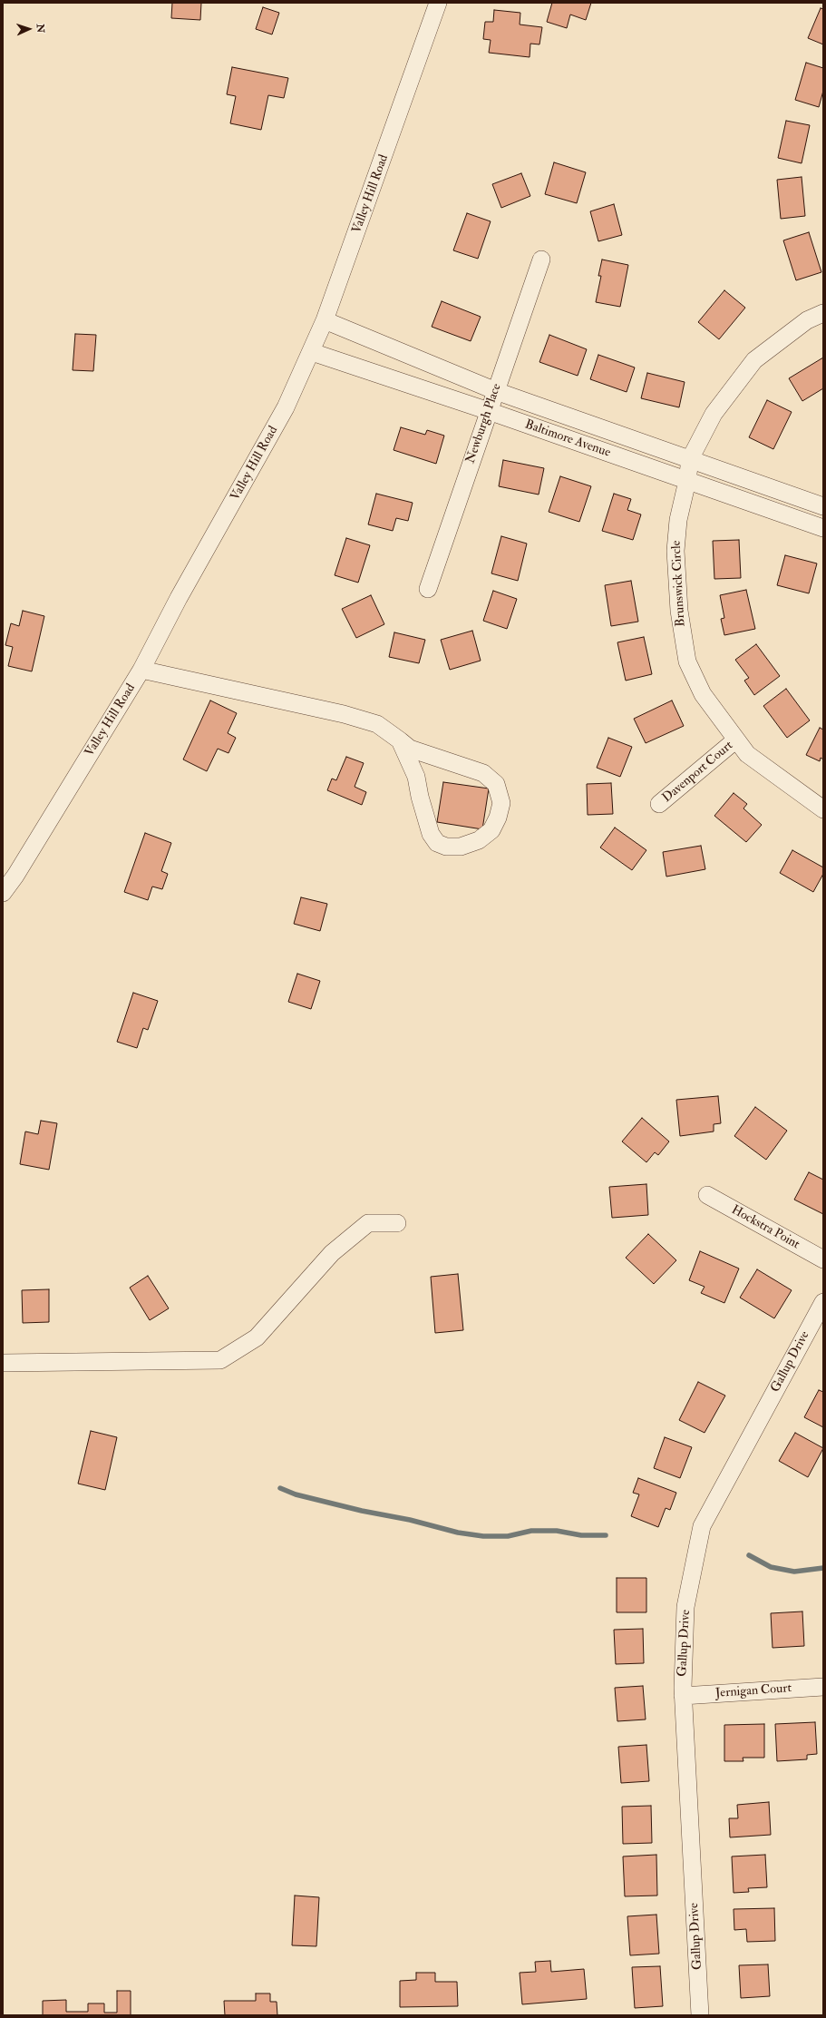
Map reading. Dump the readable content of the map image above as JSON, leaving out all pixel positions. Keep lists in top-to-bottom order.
{
  "streets": {
    "street": [
      "Valley Hill Road",
      "Newburgh Place",
      "Baltimore Avenue",
      "Brunswick Circle",
      "Davenport Court",
      "Hockstra Point",
      "Gallup Drive",
      "Jernigan Court"
    ]
  },
  "crossings": [
    ["Valley Hill Road", "Baltimore Avenue"],
    ["Newburgh Place", "Baltimore Avenue"],
    ["Baltimore Avenue", "Brunswick Circle"],
    ["Brunswick Circle", "Davenport Court"],
    ["Gallup Drive", "Jernigan Court"]
  ],
  "north": "right"
}
